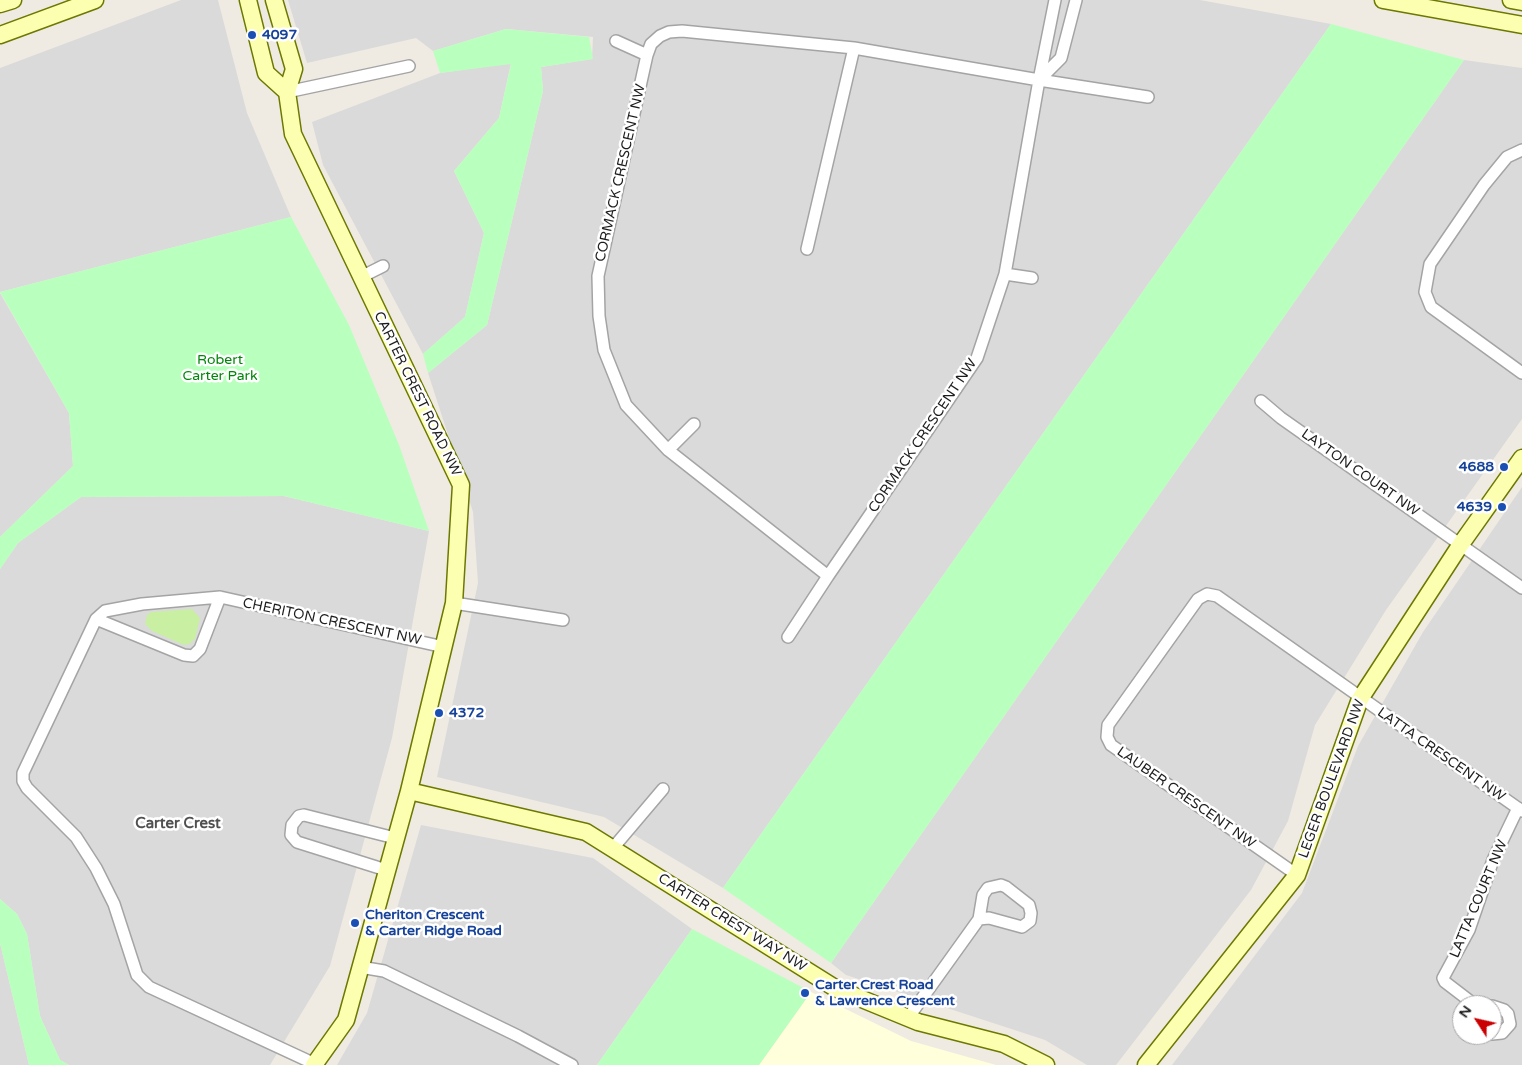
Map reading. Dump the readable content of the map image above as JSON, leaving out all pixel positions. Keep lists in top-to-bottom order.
{
  "streets": {
    "street": [
      "CORMACK CRESCENT NW",
      "CARTER CREST ROAD NW",
      "LAYTON COURT NW",
      "CHERITON CRESCENT NW",
      "LATTA CRESCENT NW",
      "LEGER BOULEVARD NW",
      "LAUBER CRESCENT NW",
      "LATTA COURT NW",
      "CARTER CREST WAY NW"
    ]
  },
  "crossings": [
    ["CARTER CREST ROAD NW", "CHERITON CRESCENT NW"],
    ["CARTER CREST ROAD NW", "CARTER CREST WAY NW"],
    ["LAYTON COURT NW", "LEGER BOULEVARD NW"],
    ["LATTA CRESCENT NW", "LEGER BOULEVARD NW"],
    ["LATTA CRESCENT NW", "LAUBER CRESCENT NW"],
    ["LATTA CRESCENT NW", "LATTA COURT NW"],
    ["LEGER BOULEVARD NW", "LAUBER CRESCENT NW"]
  ],
  "districts": ["Carter Crest"],
  "parks": ["Robert Carter Park"],
  "places": [
    "4097",
    "4688",
    "4639",
    "4372",
    "Cheriton Crescent & Carter Ridge Road",
    "Carter Crest Road & Lawrence Crescent"
  ],
  "north": "top left"
}
